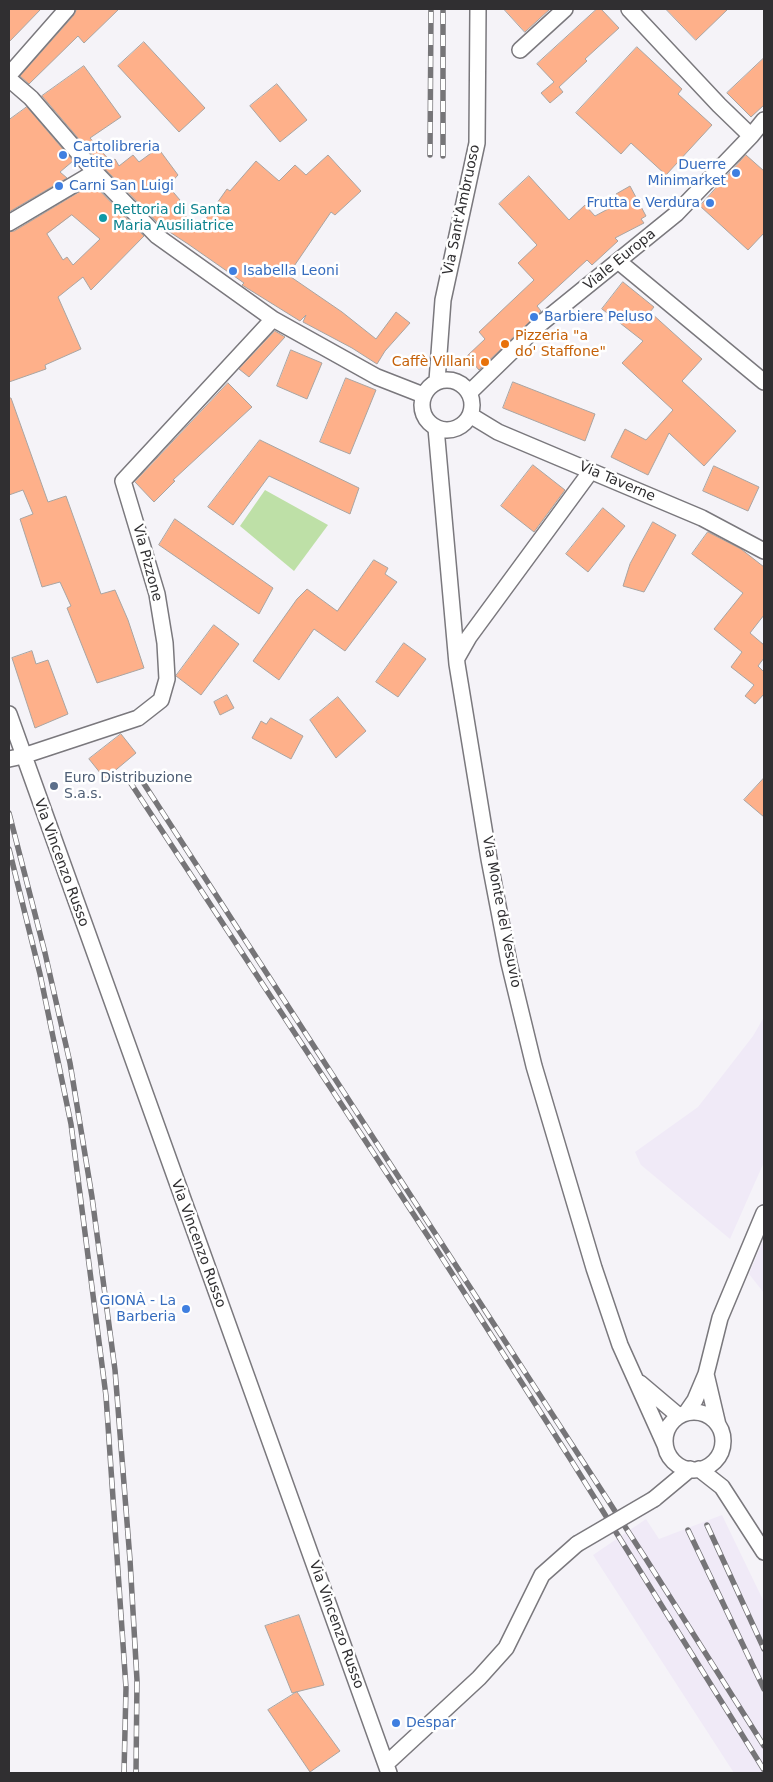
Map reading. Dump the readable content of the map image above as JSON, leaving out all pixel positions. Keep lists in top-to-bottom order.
{
  "streets": {
    "street": [
      "Via Sant'Ambruoso",
      "Viale Europa",
      "Via Taverne",
      "Via Pizzone",
      "Via Vincenzo Russo",
      "Via Monte del Vesuvio"
    ]
  },
  "crossings": [
    ["Via Sant'Ambruoso", "Viale Europa"],
    ["Via Sant'Ambruoso", "Via Taverne"],
    ["Via Sant'Ambruoso", "Via Monte del Vesuvio"],
    ["Viale Europa", "Via Taverne"],
    ["Viale Europa", "Via Monte del Vesuvio"],
    ["Via Taverne", "Via Monte del Vesuvio"],
    ["Via Pizzone", "Via Vincenzo Russo"]
  ],
  "places": [
    "Cartolibreria Petite",
    "Duerre Minimarket",
    "Carni San Luigi",
    "Frutta e Verdura",
    "Rettoria di Santa Maria Ausiliatrice",
    "Isabella Leoni",
    "Barbiere Peluso",
    "Pizzeria \"a do' Staffone\"",
    "Caffè Villani",
    "Euro Distribuzione S.a.s.",
    "GIONÀ - La Barberia",
    "Despar"
  ]
}
